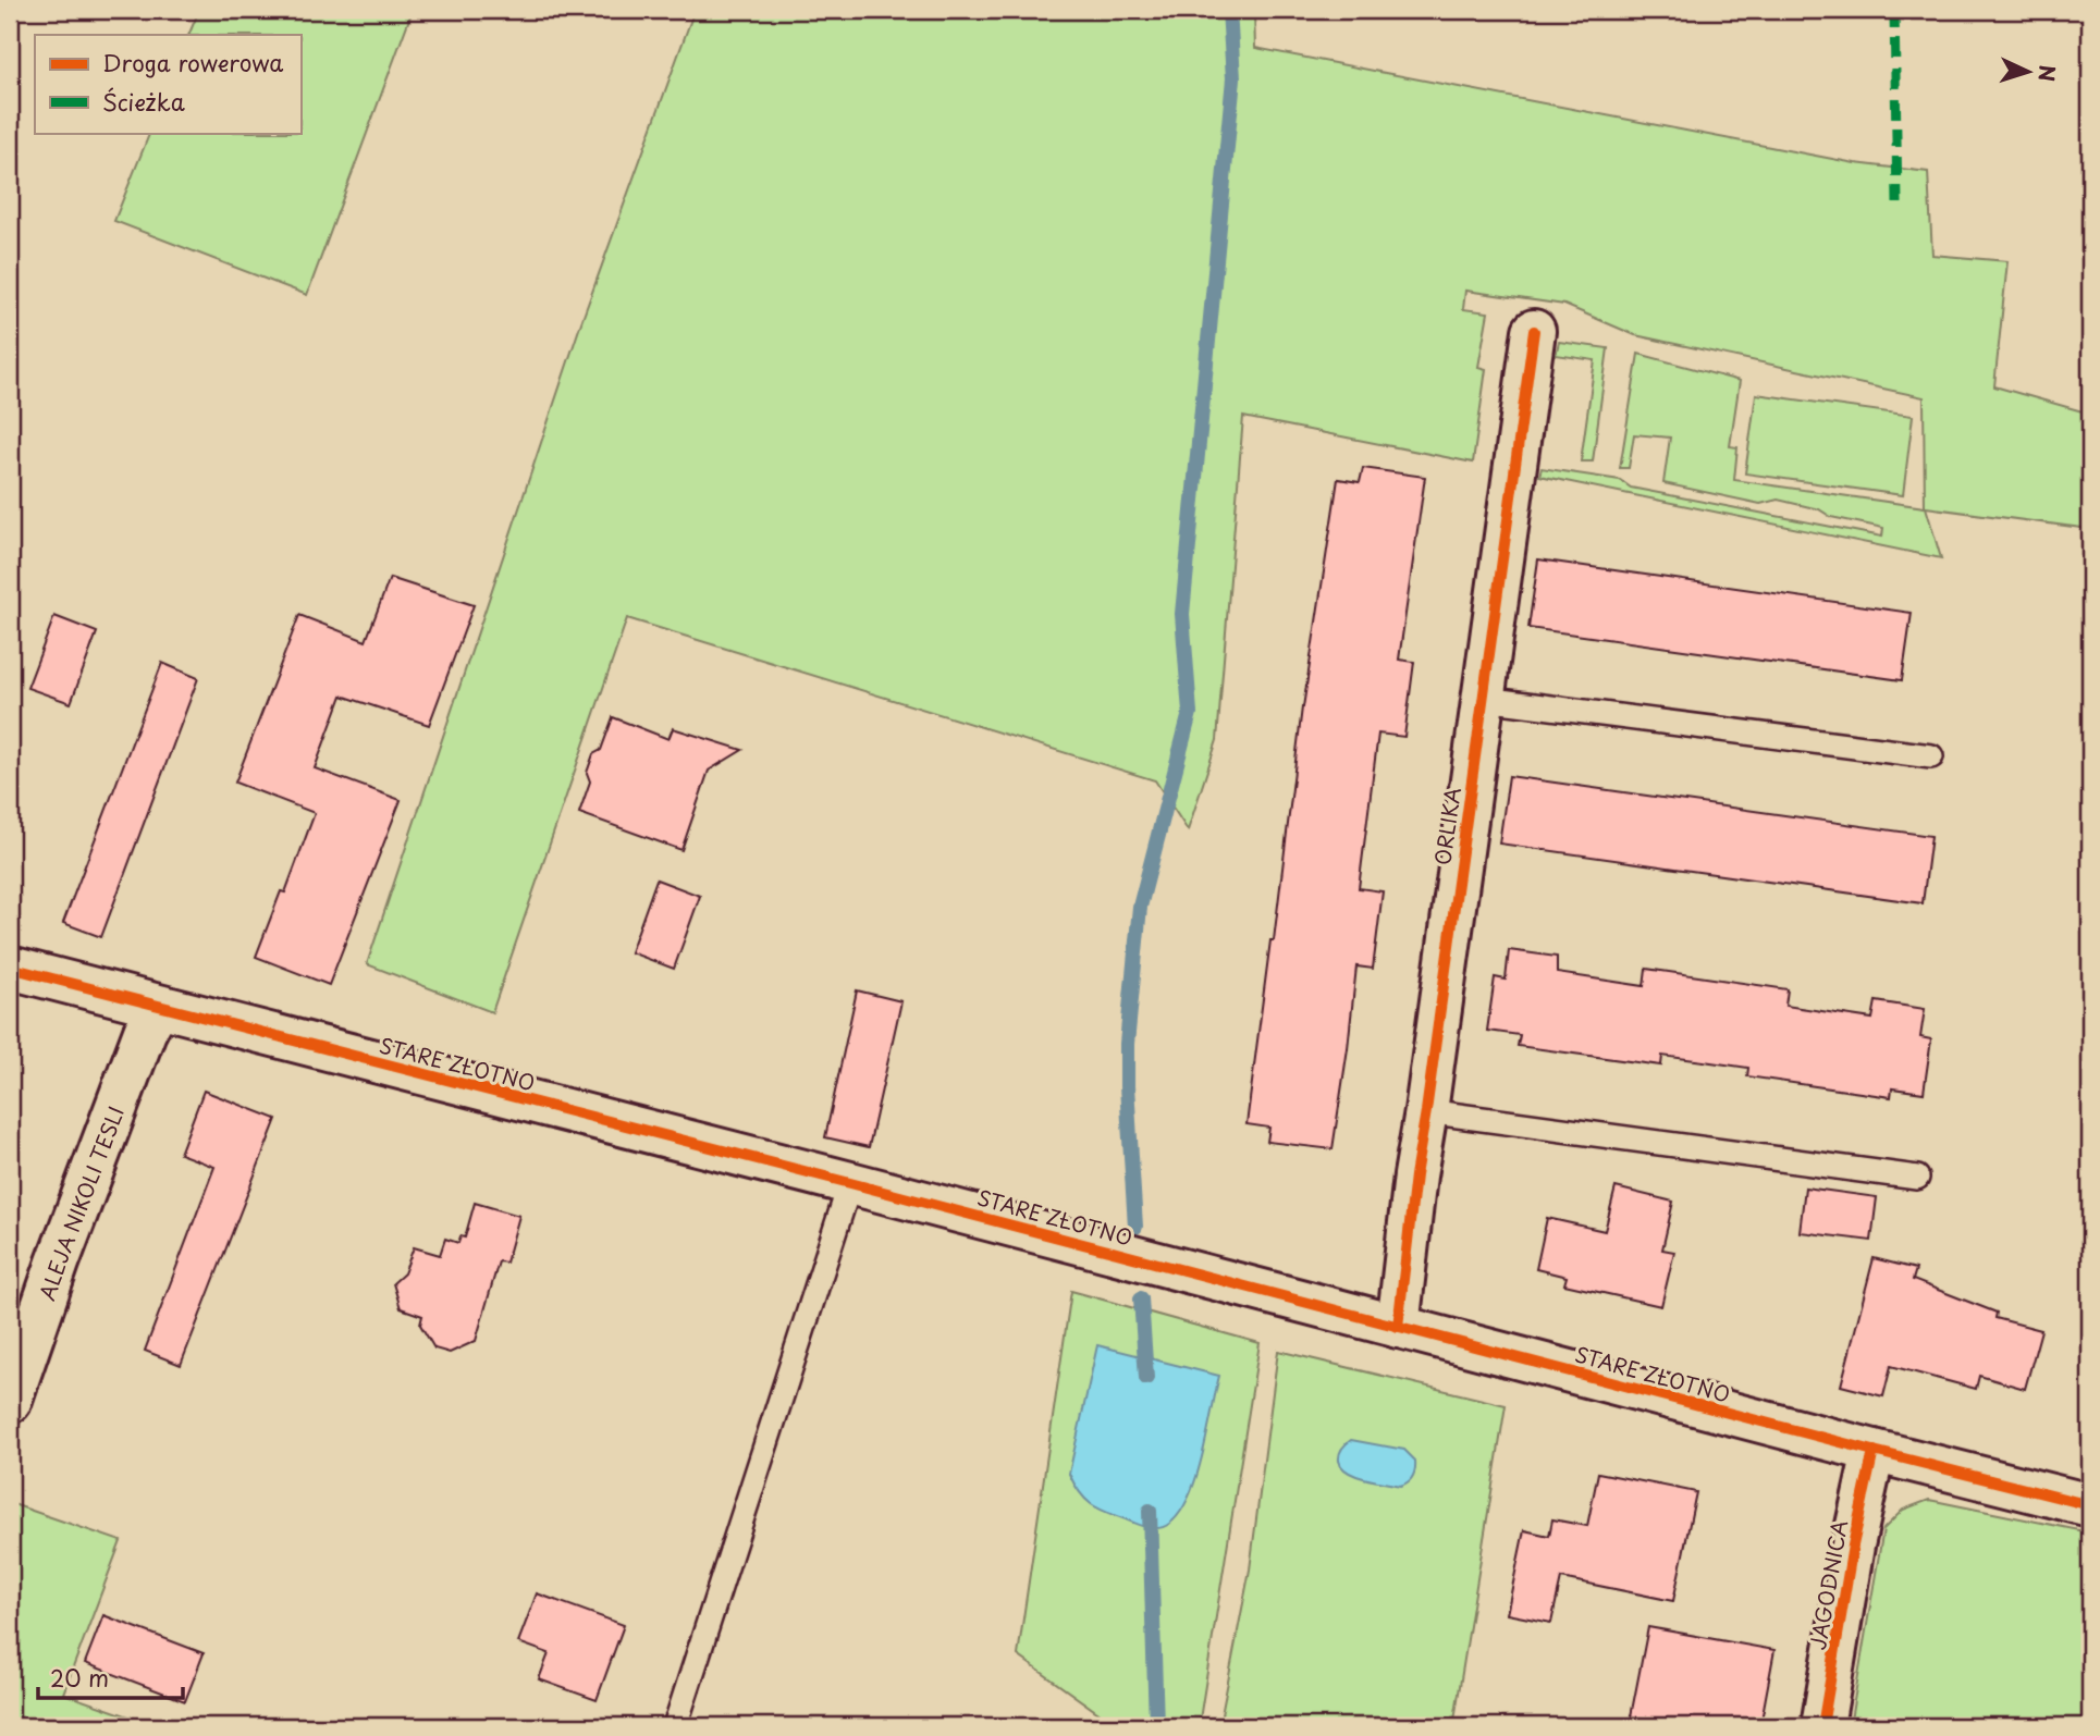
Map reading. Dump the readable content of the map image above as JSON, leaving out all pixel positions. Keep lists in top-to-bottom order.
{
  "streets": {
    "street": [
      "ORLIKA",
      "STARE ZŁOTNO",
      "ALEJA NIKOLI TESLI",
      "JAGODNICA"
    ]
  },
  "crossings": [
    ["ORLIKA", "STARE ZŁOTNO"],
    ["STARE ZŁOTNO", "ALEJA NIKOLI TESLI"],
    ["STARE ZŁOTNO", "JAGODNICA"]
  ],
  "legend": ["Droga rowerowa", "Ścieżka"],
  "scale_bar": "20 m",
  "north": "right"
}
